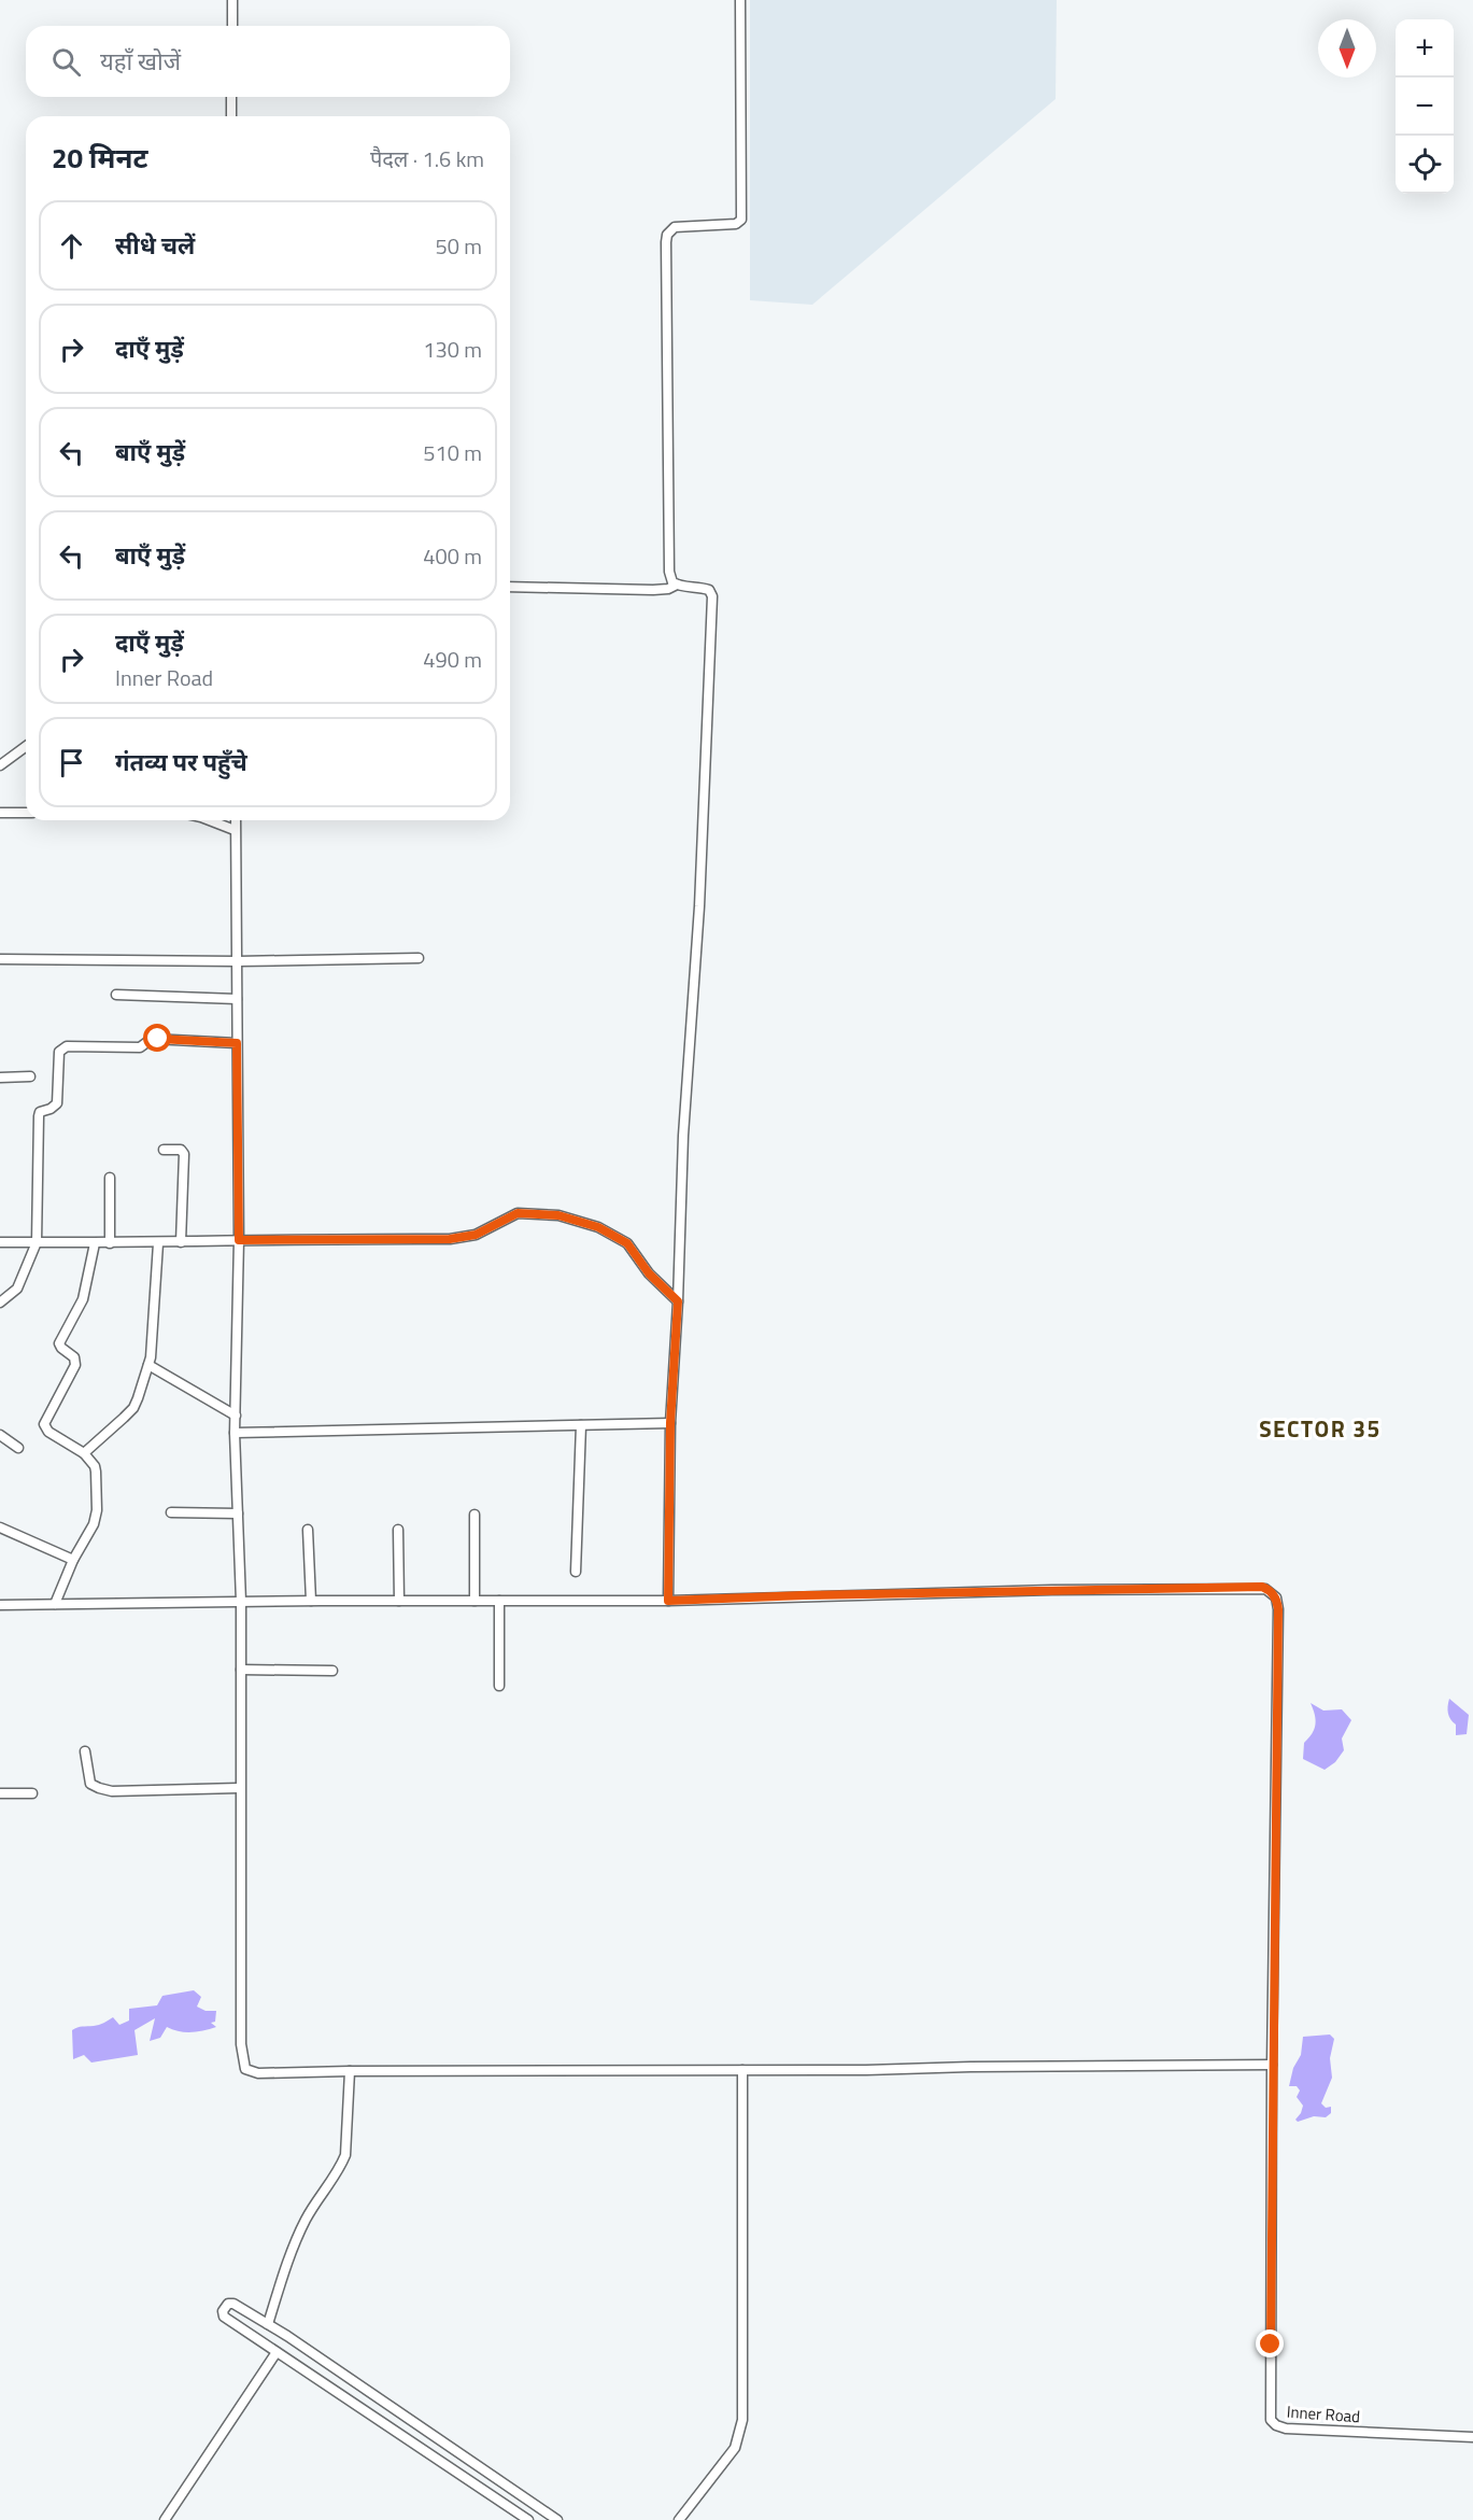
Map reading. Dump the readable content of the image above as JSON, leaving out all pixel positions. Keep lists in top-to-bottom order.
{
  "streets": {
    "street": ["Inner Road"]
  },
  "districts": ["SECTOR 35"],
  "north": "bottom",
  "page": {
    "map_buttons": ["+", "−"],
    "search": "यहाँ खोजें",
    "heading": ["20 मिनट", "पैदल · 1.6 km"],
    "list": [
      ["सीधे चलें", "50 m"],
      ["दाएँ मुड़ें", "130 m"],
      ["बाएँ मुड़ें", "510 m"],
      ["बाएँ मुड़ें", "400 m"],
      ["दाएँ मुड़ें", "Inner Road", "490 m"],
      "गंतव्य पर पहुँचे"
    ]
  }
}
